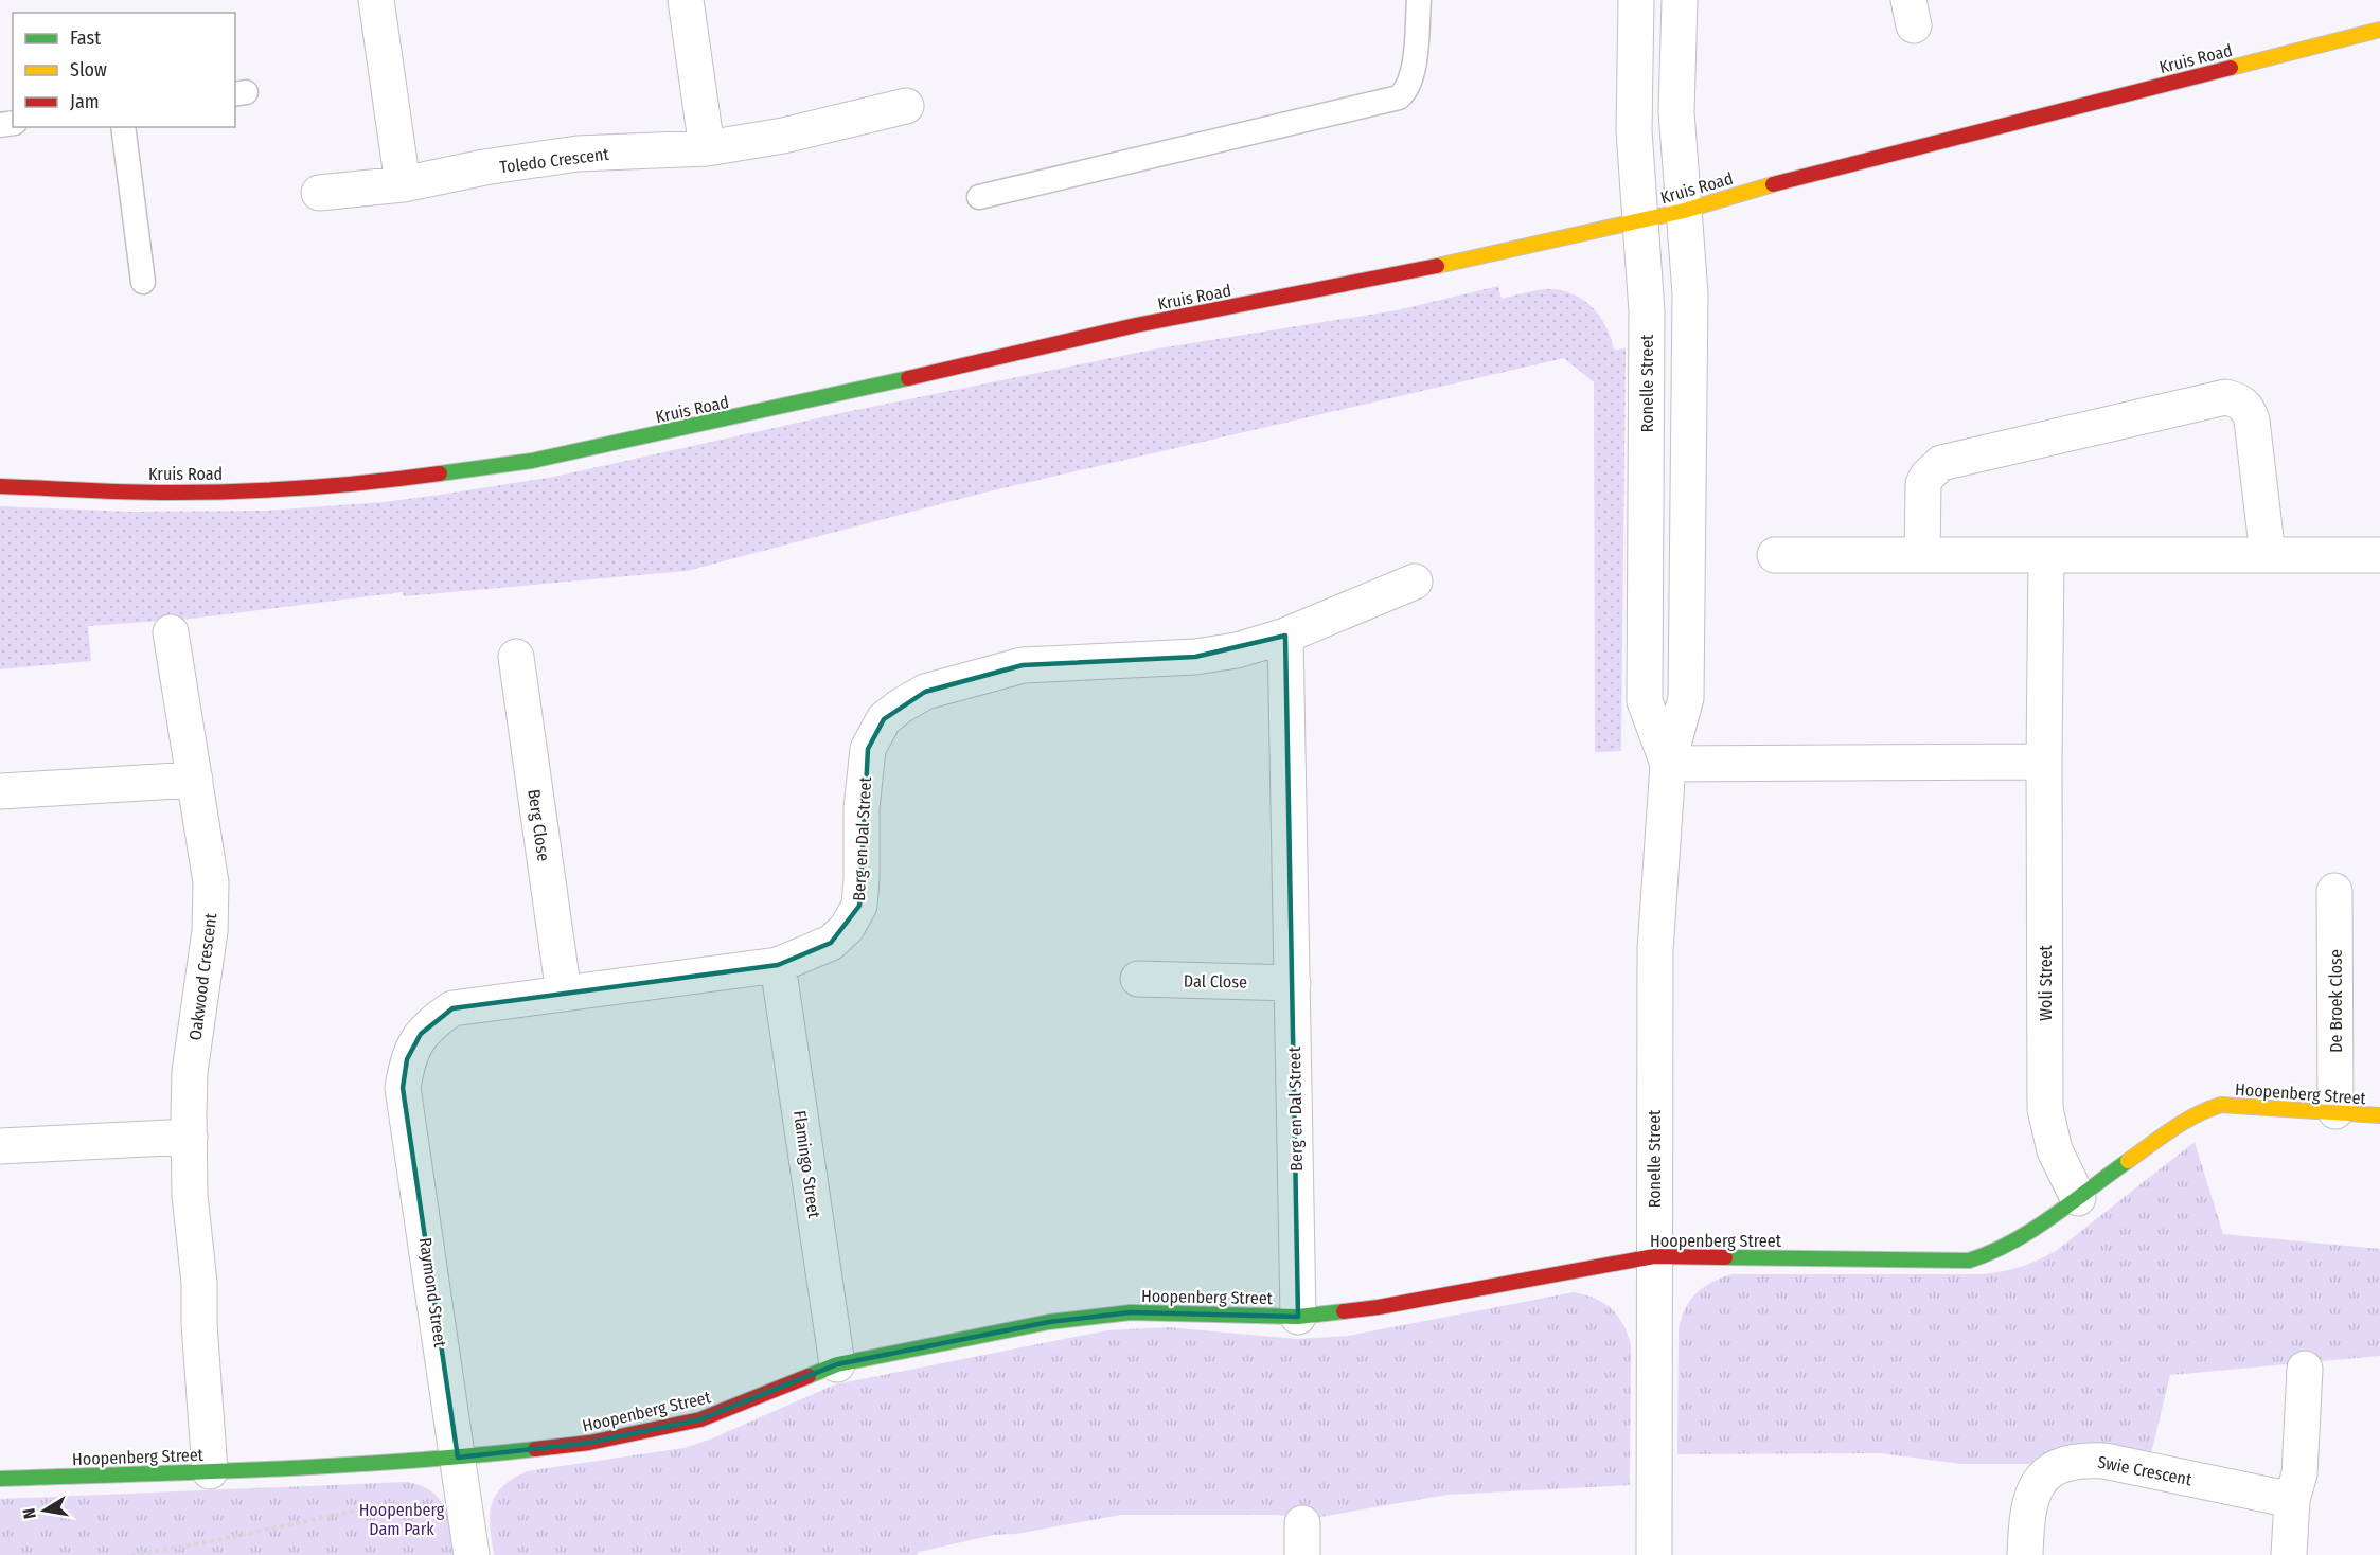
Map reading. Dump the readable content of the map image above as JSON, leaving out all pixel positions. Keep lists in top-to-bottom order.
{
  "streets": {
    "street": [
      "Kruis Road",
      "Toledo Crescent",
      "Ronelle Street",
      "Berg Close",
      "Berg en Dal Street",
      "Oakwood Crescent",
      "Dal Close",
      "Woli Street",
      "De Broek Close",
      "Hoopenberg Street",
      "Flamingo Street",
      "Raymond Street",
      "Swie Crescent"
    ]
  },
  "crossings": [
    ["Kruis Road", "Ronelle Street"],
    ["Ronelle Street", "Hoopenberg Street"],
    ["Berg Close", "Berg en Dal Street"],
    ["Berg en Dal Street", "Dal Close"],
    ["Berg en Dal Street", "Hoopenberg Street"],
    ["Berg en Dal Street", "Flamingo Street"],
    ["Berg en Dal Street", "Raymond Street"],
    ["Oakwood Crescent", "Hoopenberg Street"],
    ["Woli Street", "Hoopenberg Street"],
    ["De Broek Close", "Hoopenberg Street"],
    ["Hoopenberg Street", "Flamingo Street"],
    ["Hoopenberg Street", "Raymond Street"]
  ],
  "parks": ["Hoopenberg Dam Park"],
  "legend": ["Fast", "Slow", "Jam"],
  "north": "left"
}
